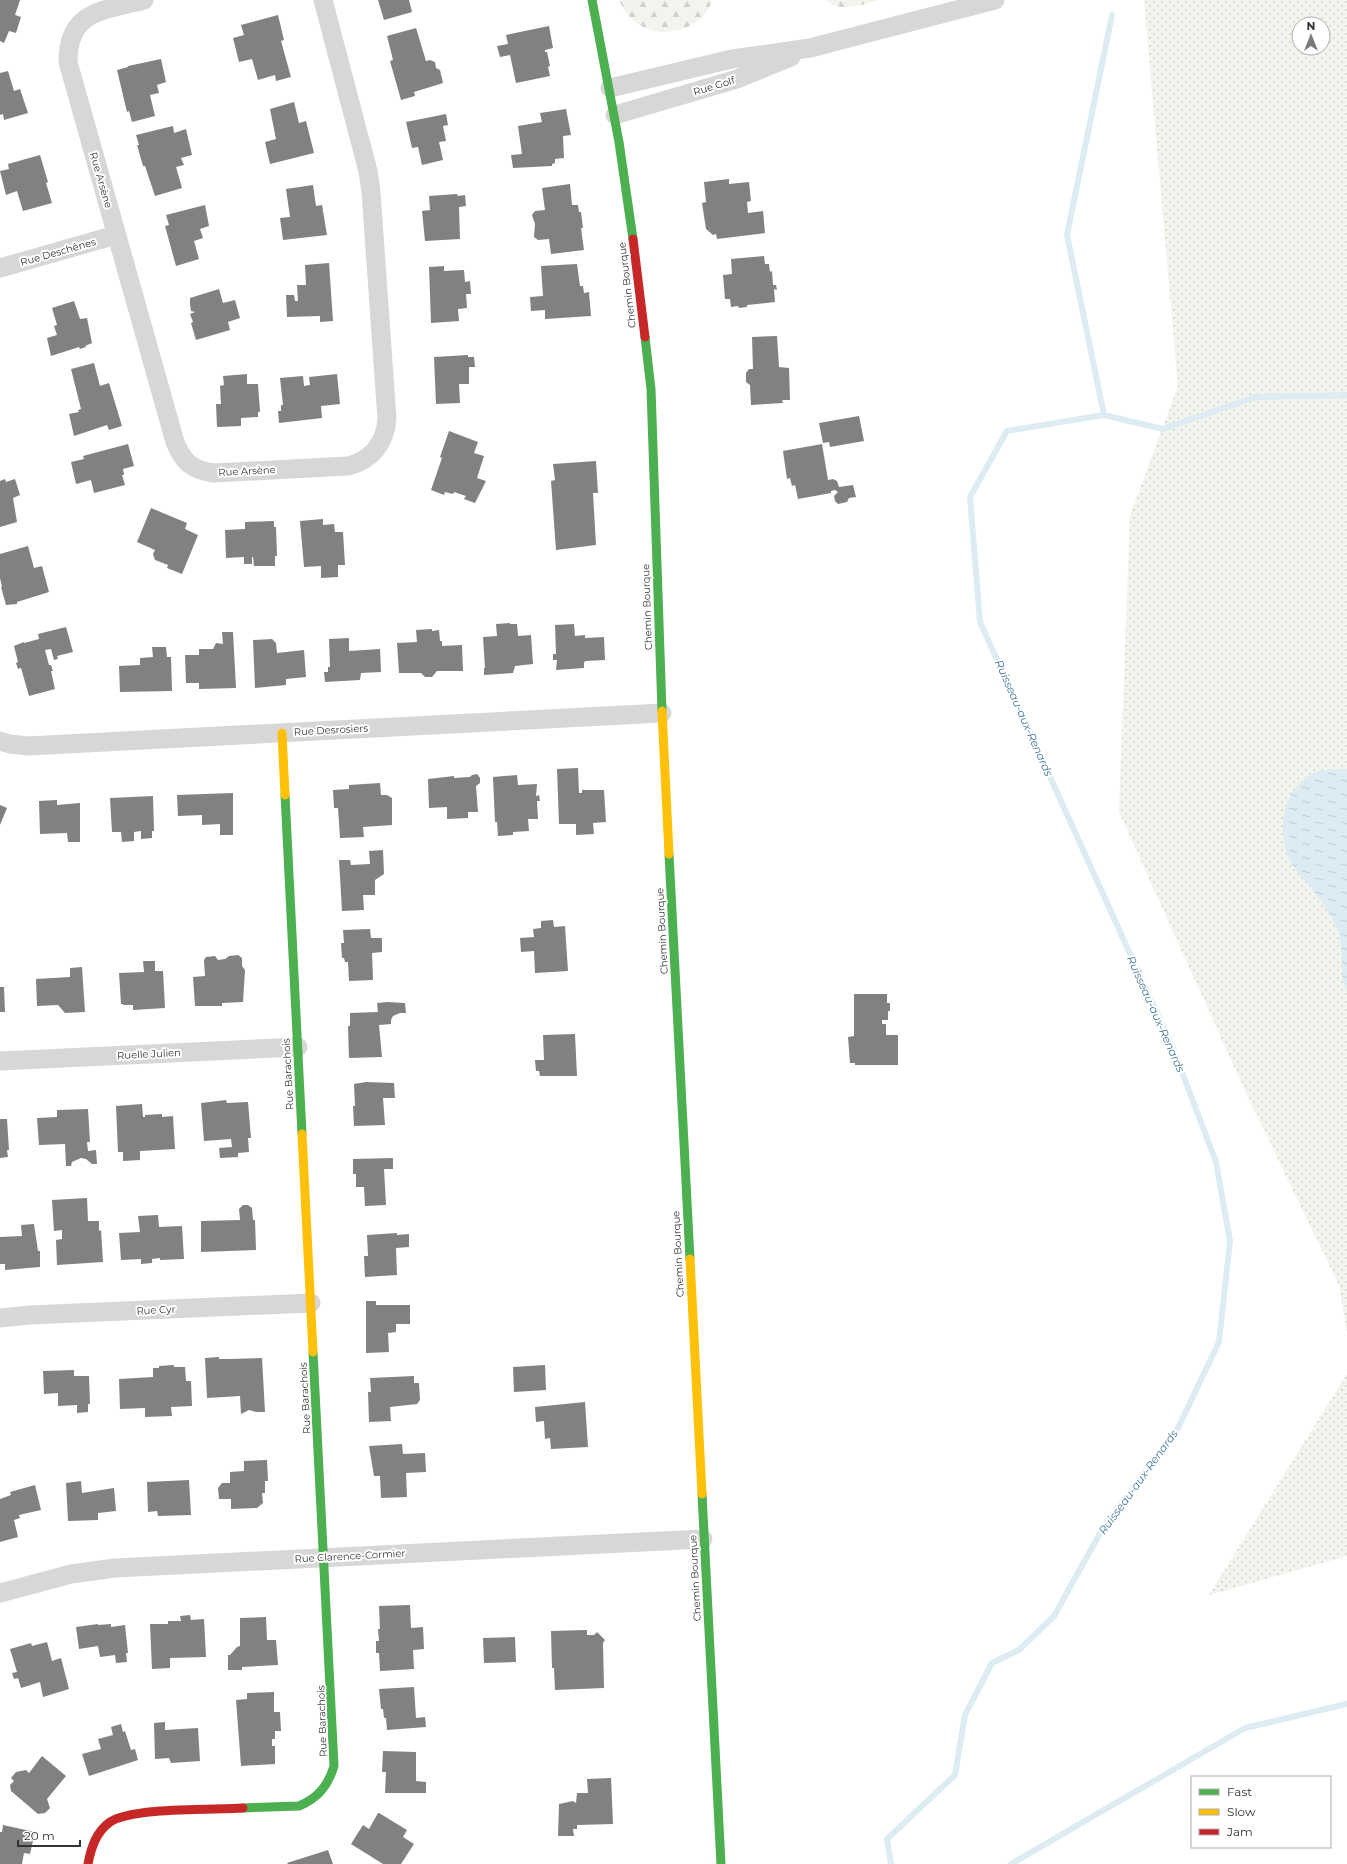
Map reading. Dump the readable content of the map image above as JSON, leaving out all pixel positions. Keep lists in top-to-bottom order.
{
  "streets": {
    "street": [
      "Rue Golf",
      "Rue Arsène",
      "Rue Deschênes",
      "Chemin Bourque",
      "Rue Desrosiers",
      "Ruelle Julien",
      "Rue Barachois",
      "Rue Cyr",
      "Rue Clarence-Cormier"
    ]
  },
  "crossings": [
    ["Rue Golf", "Chemin Bourque"],
    ["Rue Arsène", "Rue Deschênes"],
    ["Chemin Bourque", "Rue Desrosiers"],
    ["Chemin Bourque", "Rue Clarence-Cormier"],
    ["Rue Desrosiers", "Rue Barachois"],
    ["Ruelle Julien", "Rue Barachois"],
    ["Rue Barachois", "Rue Cyr"],
    ["Rue Barachois", "Rue Clarence-Cormier"]
  ],
  "water": ["Ruisseau-aux-Renards"],
  "legend": ["Fast", "Slow", "Jam"],
  "scale_bar": "20 m",
  "north": "top"
}
